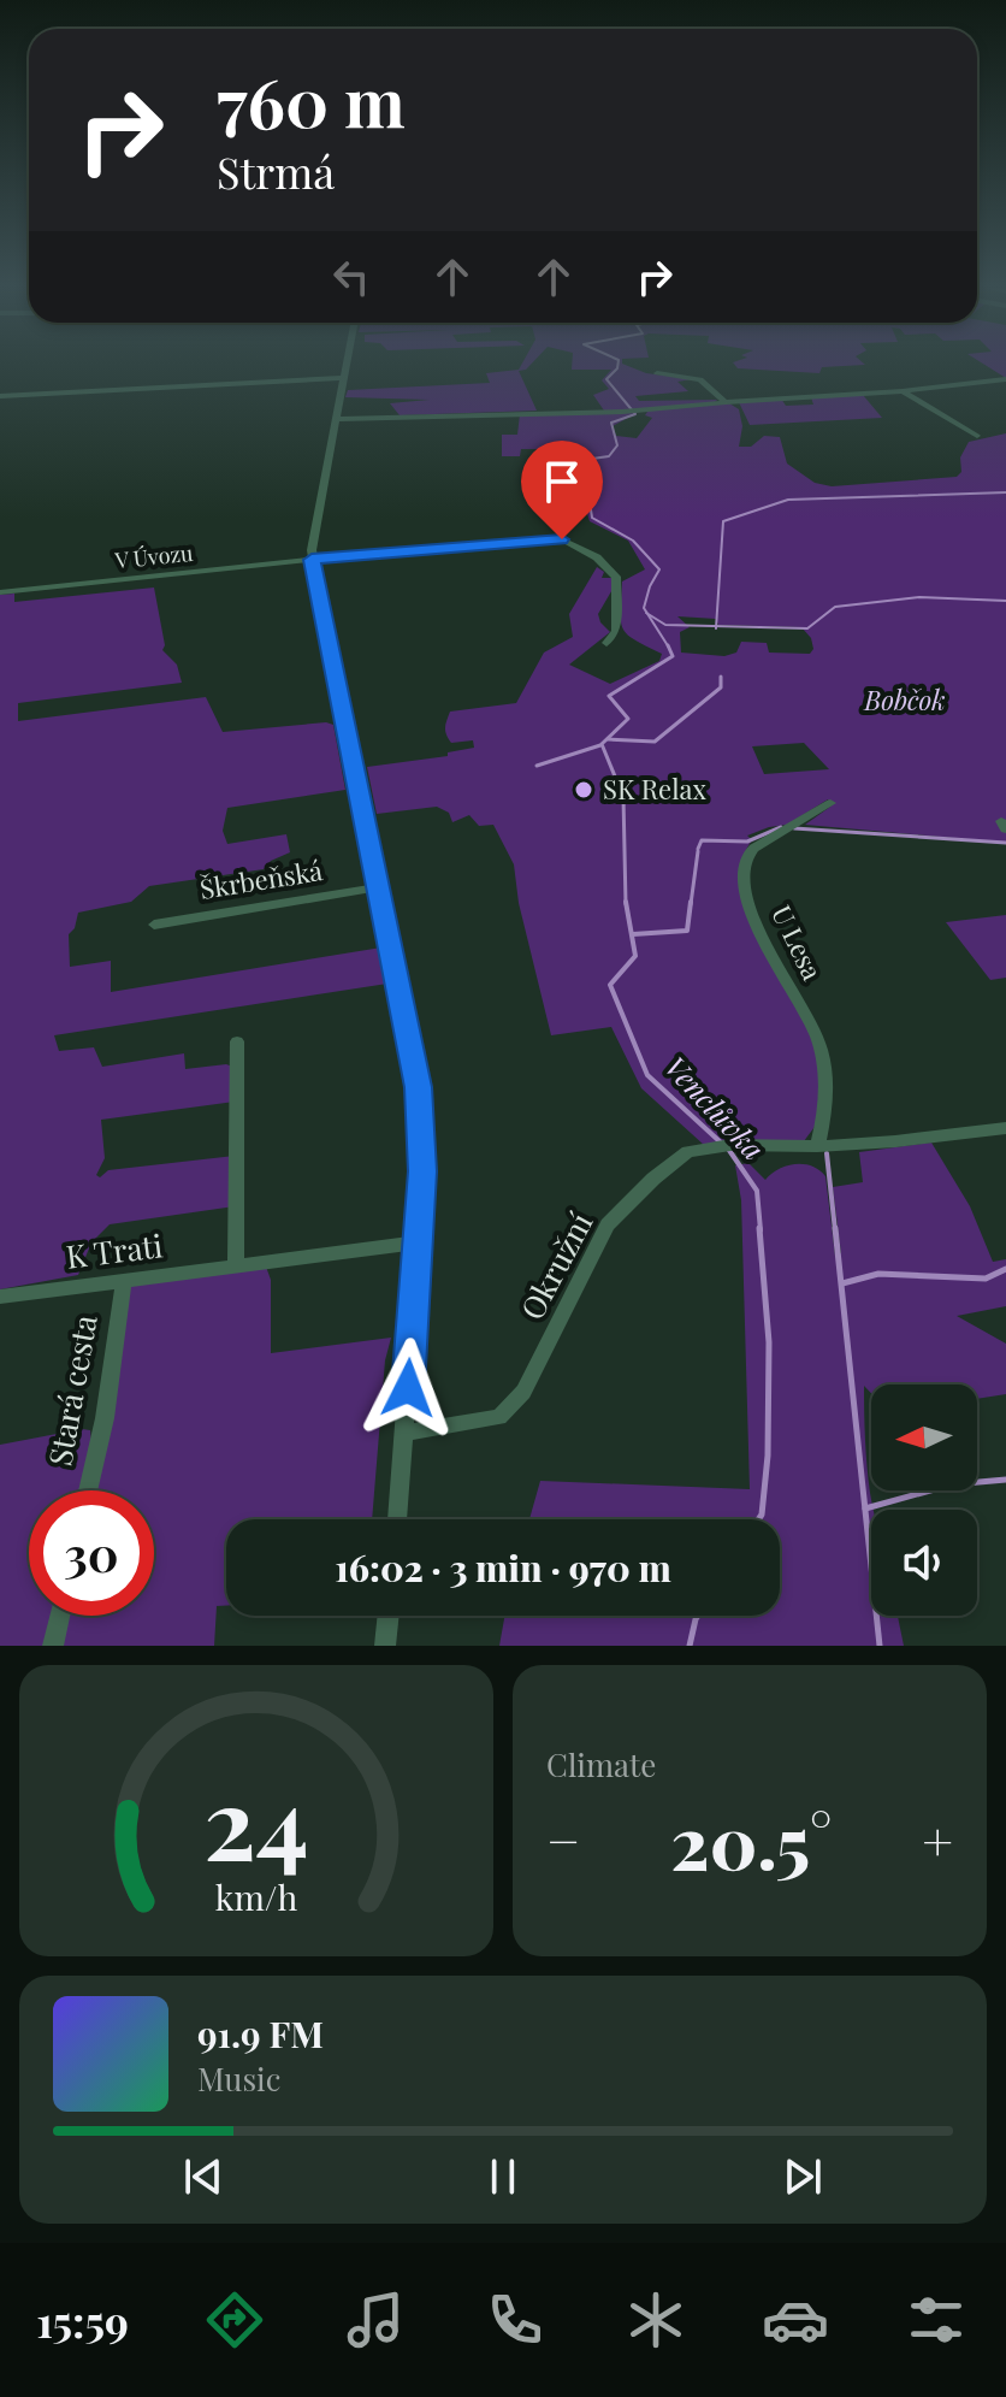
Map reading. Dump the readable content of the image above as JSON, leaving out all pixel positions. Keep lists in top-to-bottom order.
{
  "streets": {
    "street": [
      "V Úvozu",
      "Škrbeňská",
      "U Lesa",
      "K Trati",
      "Okružní",
      "Stará cesta"
    ]
  },
  "crossings": [
    ["U Lesa", "Okružní"],
    ["K Trati", "Stará cesta"]
  ],
  "water": ["Venclůvka"],
  "parks": ["Bobčok"],
  "places": ["SK Relax"],
  "north": "left",
  "page": {
    "turn": ["760 m", "Strmá"],
    "limit": "30",
    "trip": "16:02 · 3 min · 970 m",
    "tile": "Climate",
    "heat": ["−", "20.5°", "+"],
    "song": ["91.9 FM", "Music"],
    "tabs": "15:59",
    "gauge": ["24", "km/h"]
  }
}
